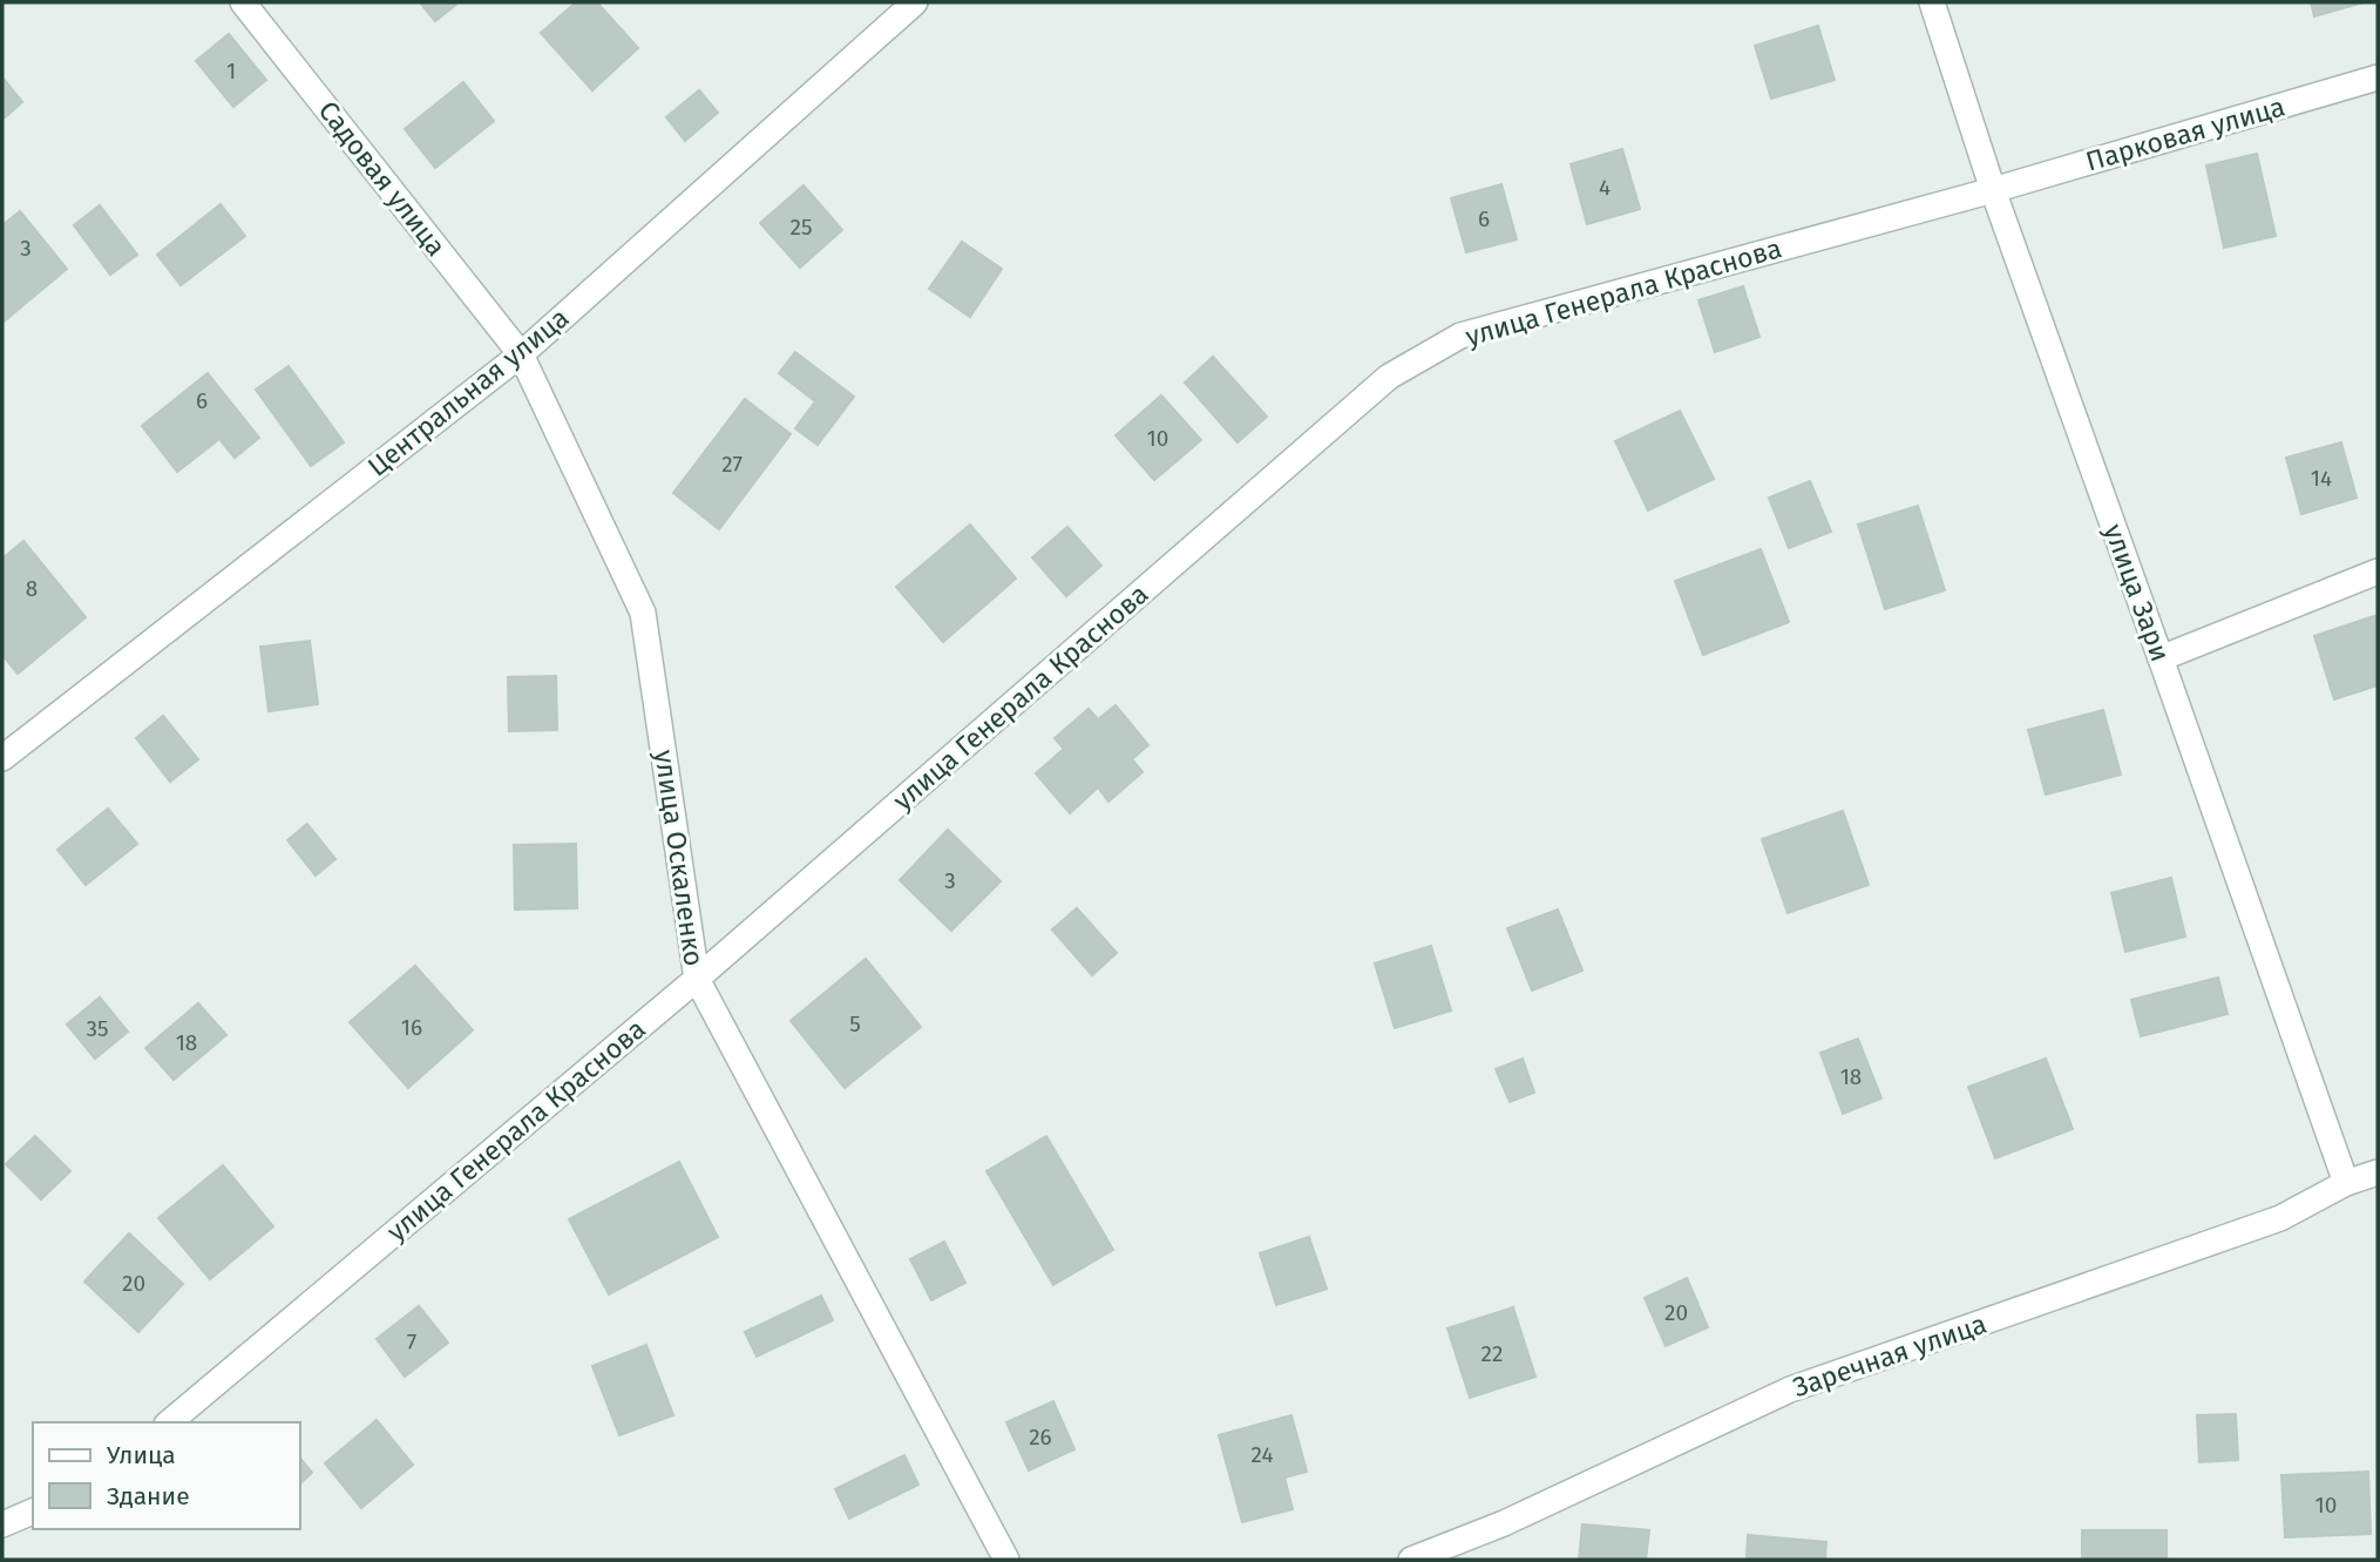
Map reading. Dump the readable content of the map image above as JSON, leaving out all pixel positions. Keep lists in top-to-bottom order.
{
  "streets": {
    "street": [
      "Парковая улица",
      "Садовая улица",
      "улица Генерала Краснова",
      "Центральная улица",
      "улица Зари",
      "улица Оскаленко",
      "Заречная улица"
    ]
  },
  "crossings": [
    ["Парковая улица", "улица Генерала Краснова"],
    ["Парковая улица", "улица Зари"],
    ["Садовая улица", "Центральная улица"],
    ["Садовая улица", "улица Оскаленко"],
    ["улица Генерала Краснова", "улица Зари"],
    ["улица Генерала Краснова", "улица Оскаленко"],
    ["Центральная улица", "улица Оскаленко"],
    ["улица Зари", "Заречная улица"]
  ],
  "house_numbers": [
    "1",
    "4",
    "6",
    "25",
    "3",
    "6",
    "10",
    "27",
    "14",
    "8",
    "3",
    "5",
    "16",
    "35",
    "18",
    "18",
    "20",
    "20",
    "7",
    "22",
    "26",
    "24",
    "10"
  ],
  "legend": ["Улица", "Здание"]
}
